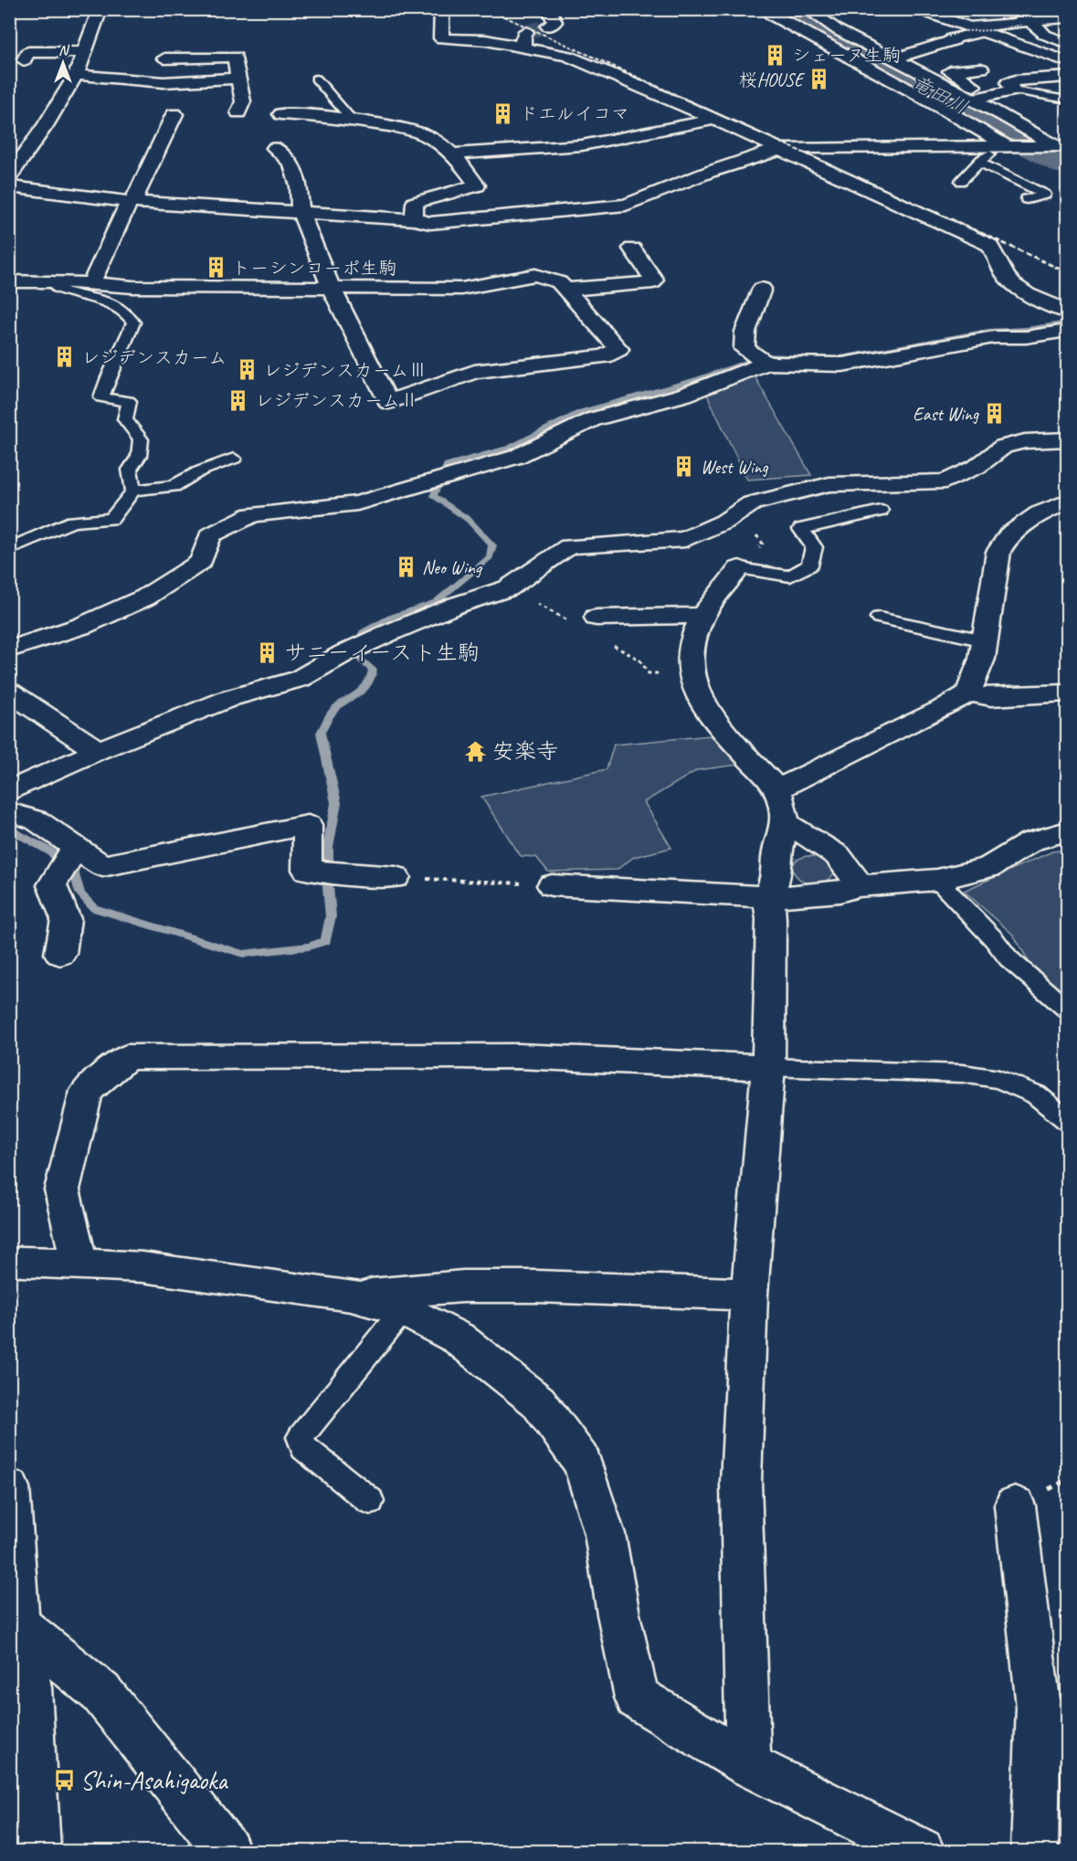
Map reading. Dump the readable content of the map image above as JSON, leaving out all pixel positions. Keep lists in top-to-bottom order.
{
  "water": ["竜田川"],
  "places": {
    "building": [
      "シェーヌ生駒",
      "桜HOUSE",
      "ドエルイコマ",
      "トーシンコーポ生駒",
      "レジデンスカーム",
      "レジデンスカームⅢ",
      "レジデンスカームⅡ",
      "East Wing",
      "West Wing",
      "Neo Wing",
      "サニーイースト生駒"
    ],
    "temple": ["安楽寺"],
    "bus stop": ["Shin-Asahigaoka"]
  },
  "north": "top"
}
